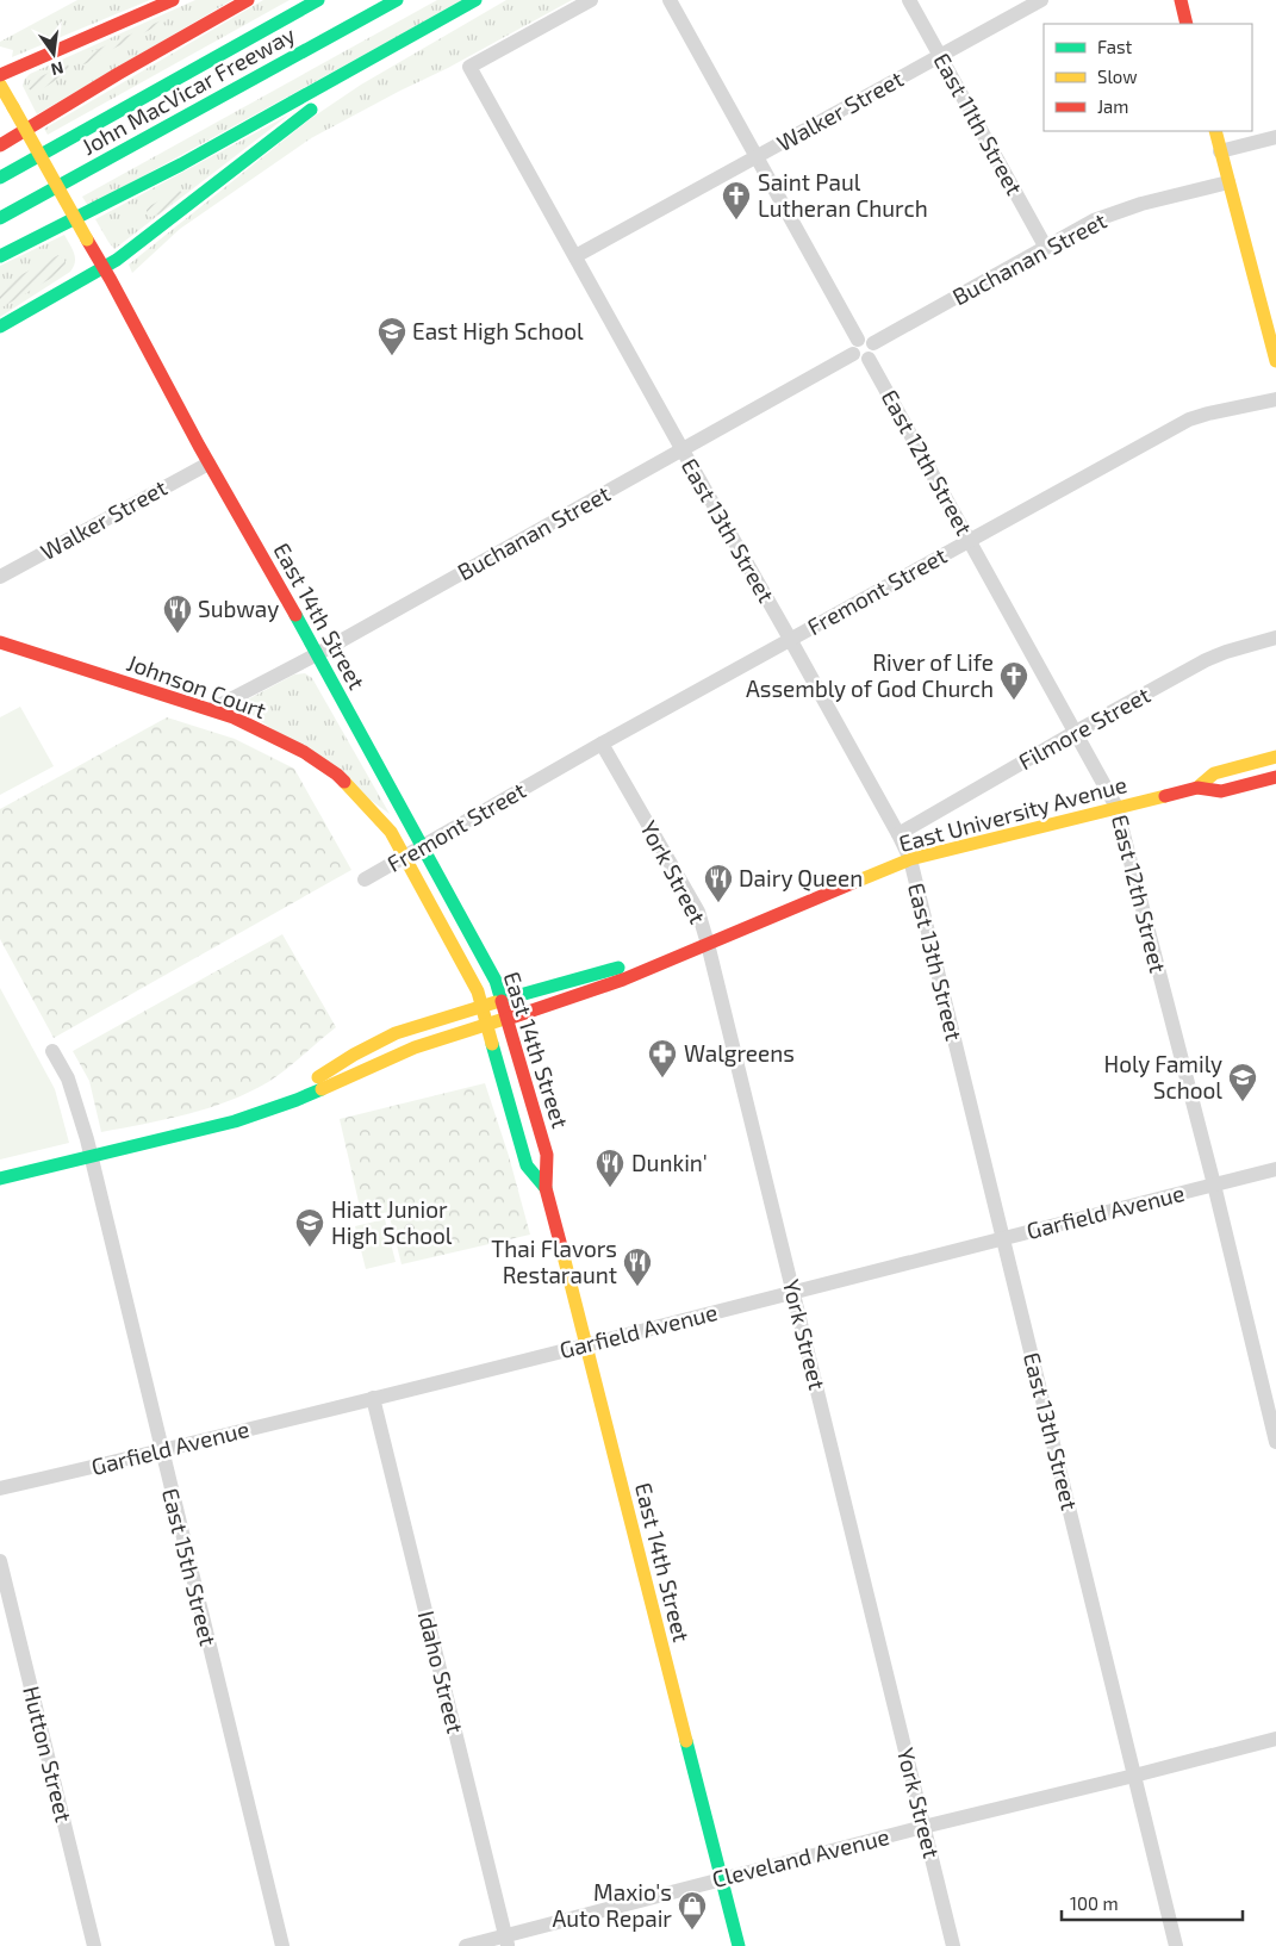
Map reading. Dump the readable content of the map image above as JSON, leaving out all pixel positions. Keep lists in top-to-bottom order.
{
  "streets": {
    "main road": [
      "John MacVicar Freeway",
      "East 14th Street",
      "Johnson Court",
      "East University Avenue"
    ],
    "street": [
      "Walker Street",
      "East 11th Street",
      "Buchanan Street",
      "East 12th Street",
      "East 13th Street",
      "Fremont Street",
      "Filmore Street",
      "York Street",
      "Garfield Avenue",
      "East 15th Street",
      "Idaho Street",
      "Hutton Street",
      "Cleveland Avenue"
    ]
  },
  "crossings": [
    ["Walker Street", "East 11th Street"],
    ["Walker Street", "East 12th Street"],
    ["Walker Street", "East 13th Street"],
    ["Walker Street", "East 14th Street"],
    ["East 11th Street", "Buchanan Street"],
    ["Buchanan Street", "East 12th Street"],
    ["Buchanan Street", "East 13th Street"],
    ["Buchanan Street", "East 14th Street"],
    ["Buchanan Street", "Johnson Court"],
    ["East 12th Street", "Fremont Street"],
    ["East 12th Street", "Filmore Street"],
    ["East 12th Street", "East University Avenue"],
    ["East 12th Street", "Garfield Avenue"],
    ["East 13th Street", "Fremont Street"],
    ["East 13th Street", "Filmore Street"],
    ["East 13th Street", "East University Avenue"],
    ["East 13th Street", "Garfield Avenue"],
    ["East 13th Street", "Cleveland Avenue"],
    ["Fremont Street", "East 14th Street"],
    ["Fremont Street", "Johnson Court"],
    ["Fremont Street", "York Street"],
    ["East 14th Street", "Johnson Court"],
    ["East 14th Street", "East University Avenue"],
    ["East 14th Street", "Garfield Avenue"],
    ["East 14th Street", "Cleveland Avenue"],
    ["East University Avenue", "York Street"],
    ["East University Avenue", "East 15th Street"],
    ["York Street", "Garfield Avenue"],
    ["York Street", "Cleveland Avenue"],
    ["Garfield Avenue", "East 15th Street"],
    ["Garfield Avenue", "Idaho Street"],
    ["Idaho Street", "Cleveland Avenue"]
  ],
  "places": {
    "church": ["Saint Paul Lutheran Church", "River of Life Assembly of God Church"],
    "school or university": ["East High School", "Holy Family School", "Hiatt Junior High School"],
    "restaurant": [
      "Subway",
      "Dairy Queen",
      "Dunkin'",
      "Thai Flavors Restaraunt"
    ],
    "pharmacy": ["Walgreens"],
    "shop": ["Maxio's Auto Repair"]
  },
  "legend": ["Fast", "Slow", "Jam"],
  "scale_bar": "100 m",
  "north": "bottom"
}
